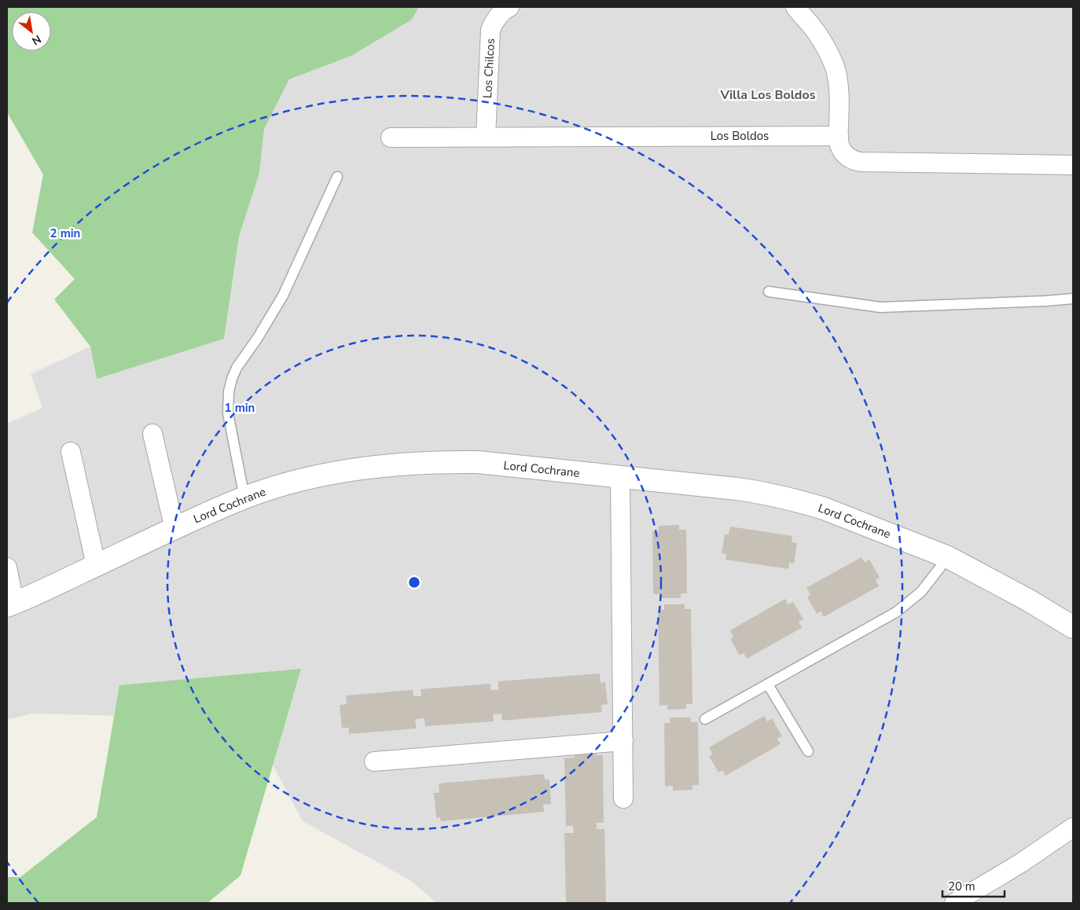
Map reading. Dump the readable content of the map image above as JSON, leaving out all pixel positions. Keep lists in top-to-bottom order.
{
  "streets": {
    "street": ["Los Chilcos", "Los Boldos", "Lord Cochrane"]
  },
  "crossings": [
    ["Los Chilcos", "Los Boldos"]
  ],
  "districts": ["Villa Los Boldos"],
  "scale_bar": "20 m",
  "north": "bottom right",
  "rings": ["2 min", "1 min"]
}
